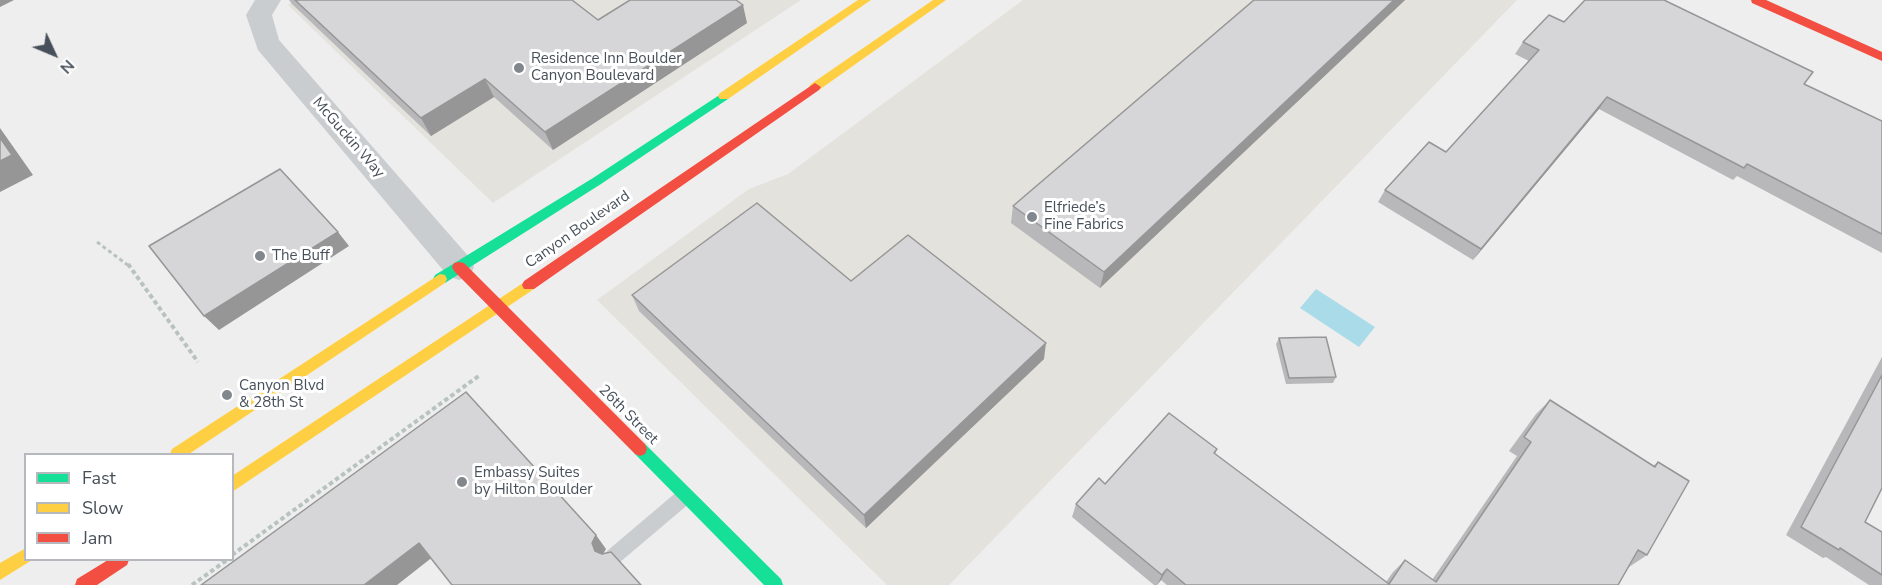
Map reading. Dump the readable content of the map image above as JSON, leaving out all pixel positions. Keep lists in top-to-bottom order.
{
  "streets": {
    "main road": ["Canyon Boulevard", "26th Street"],
    "street": ["McGuckin Way"]
  },
  "crossings": [
    ["McGuckin Way", "Canyon Boulevard"],
    ["McGuckin Way", "26th Street"],
    ["Canyon Boulevard", "26th Street"]
  ],
  "places": [
    "Residence Inn Boulder Canyon Boulevard",
    "Elfriede’s Fine Fabrics",
    "The Buff",
    "Canyon Blvd & 28th St",
    "Embassy Suites by Hilton Boulder"
  ],
  "legend": ["Fast", "Slow", "Jam"],
  "north": "bottom right"
}
